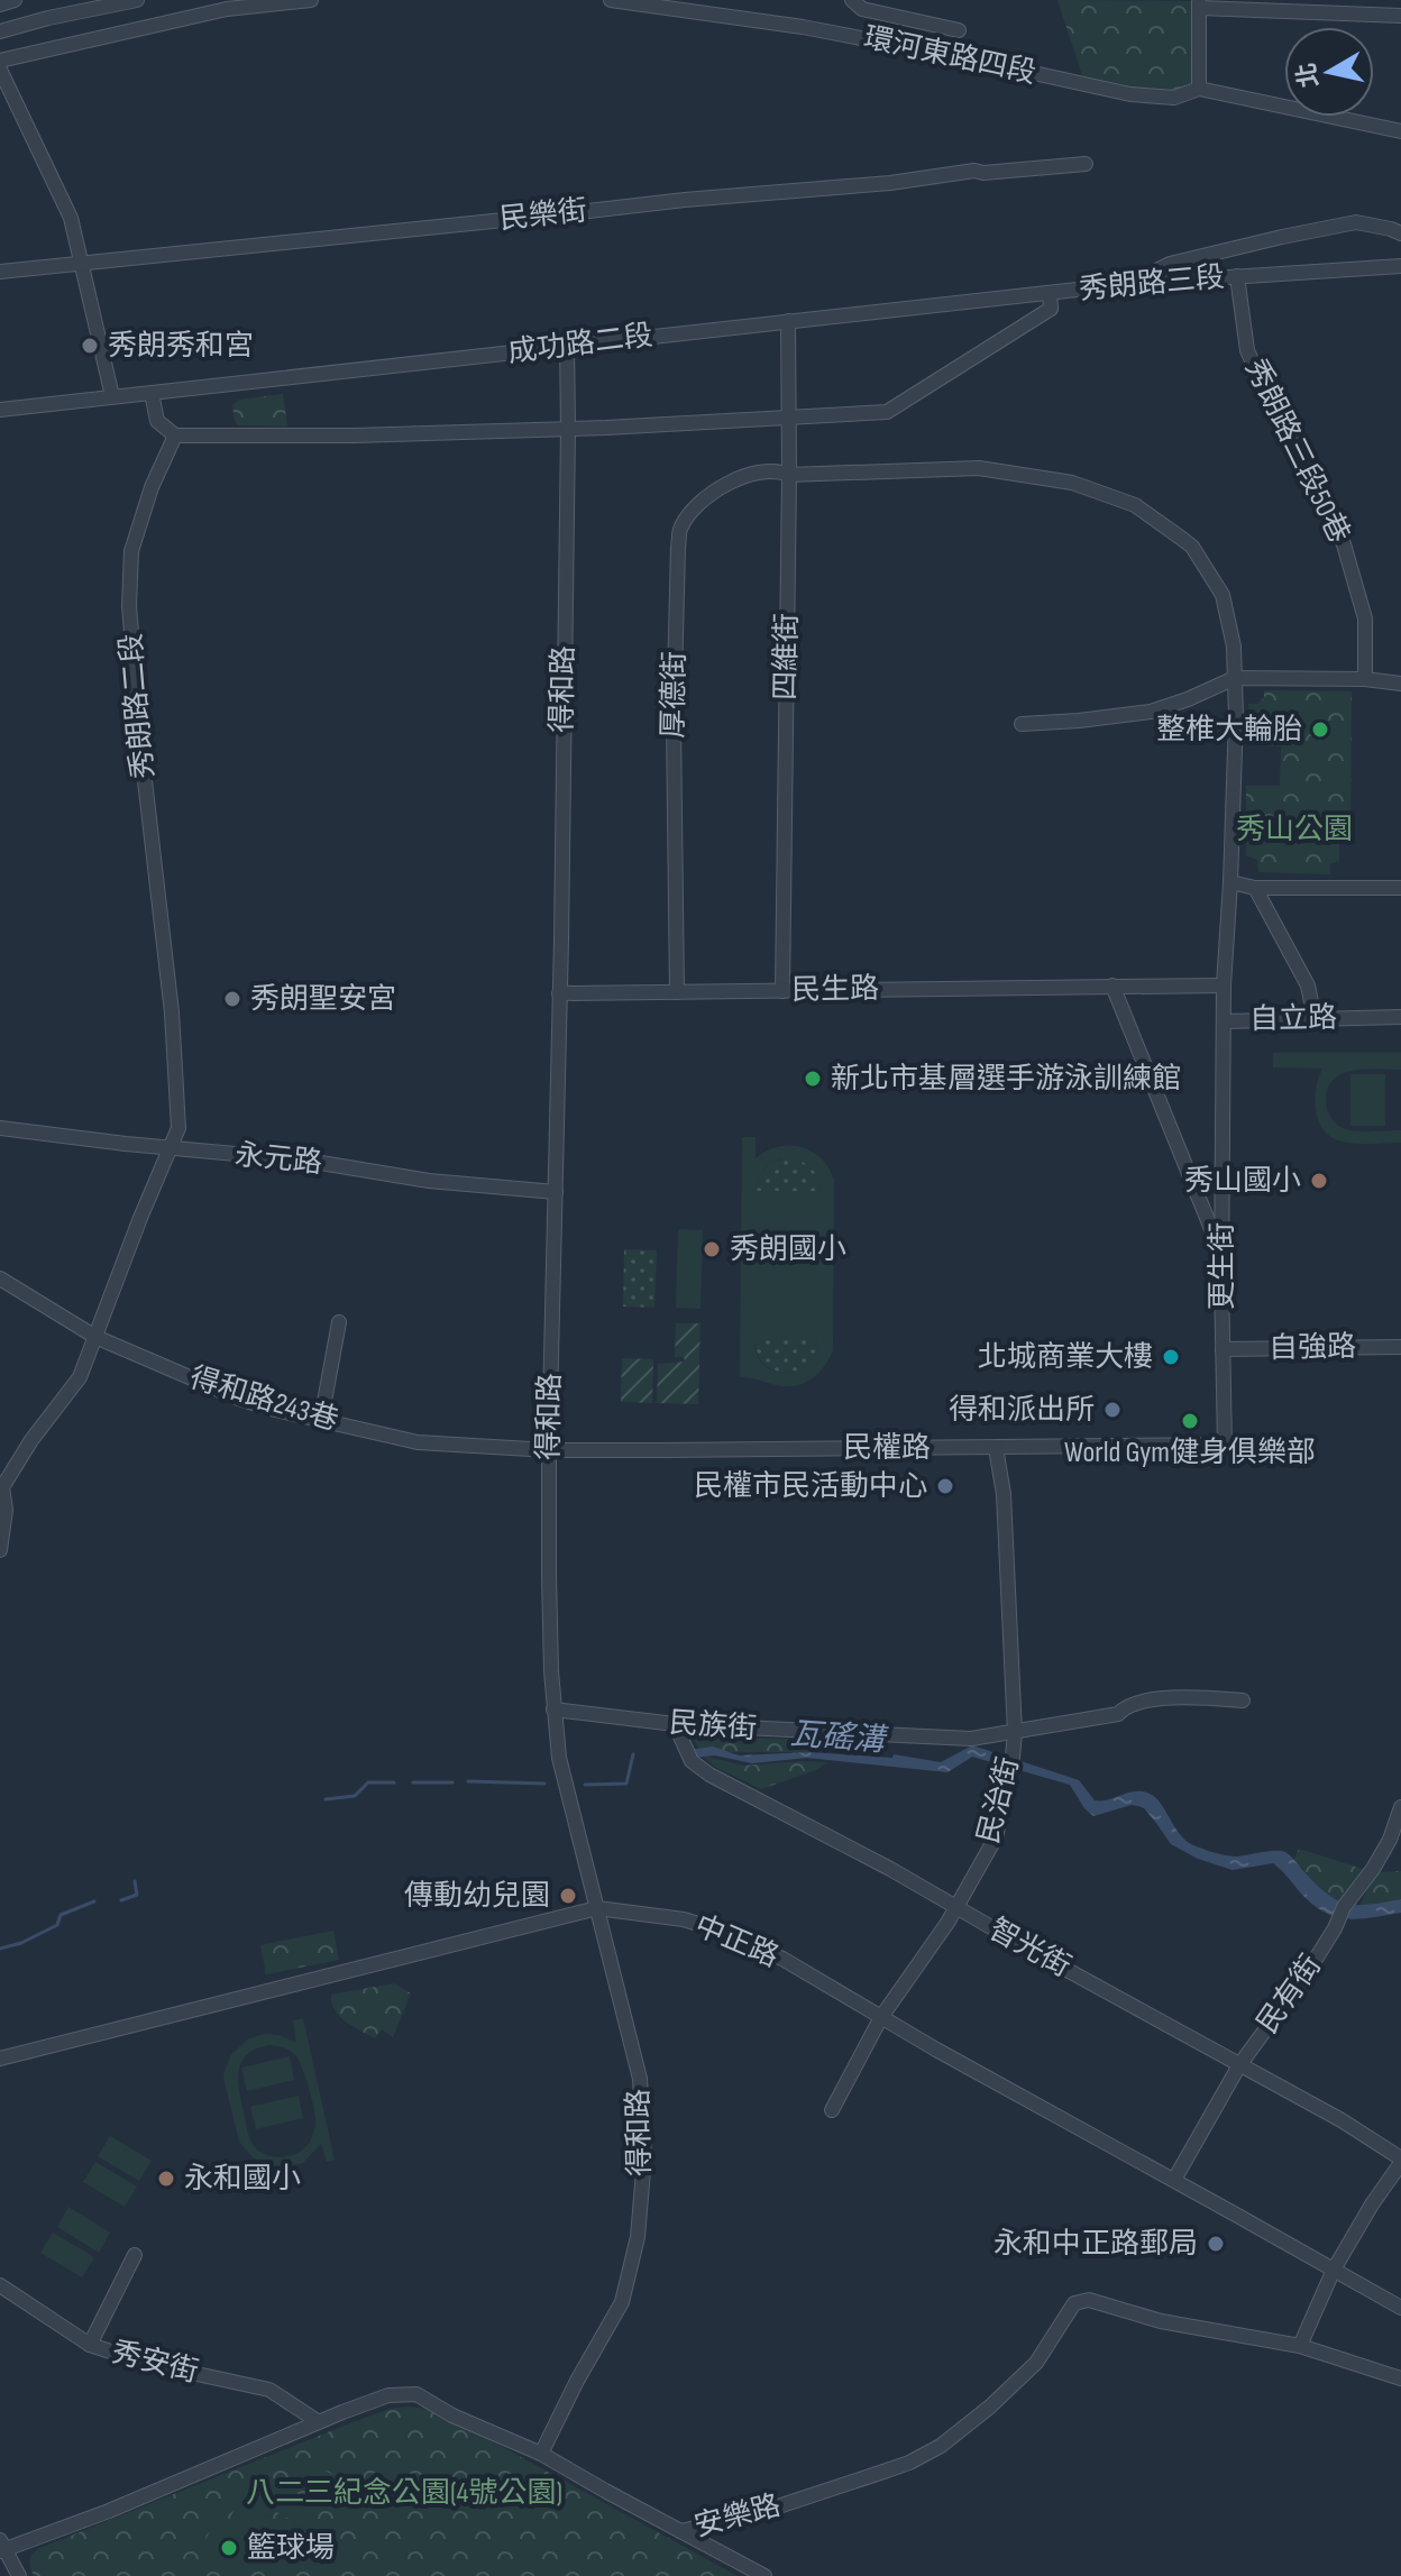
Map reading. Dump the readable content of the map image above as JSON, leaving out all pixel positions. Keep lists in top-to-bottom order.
{
  "streets": {
    "street": [
      "環河東路四段",
      "民樂街",
      "秀朗路三段",
      "成功路二段",
      "秀朗路三段50巷",
      "四維街",
      "得和路",
      "厚德街",
      "秀朗路二段",
      "民生路",
      "自立路",
      "永元路",
      "更生街",
      "自強路",
      "得和路243巷",
      "民權路",
      "民族街",
      "民治街",
      "中正路",
      "智光街",
      "民有街",
      "秀安街",
      "安樂路"
    ]
  },
  "crossings": [
    ["秀朗路三段", "成功路二段"],
    ["秀朗路三段", "秀朗路三段50巷"],
    ["秀朗路三段", "四維街"],
    ["成功路二段", "四維街"],
    ["成功路二段", "得和路"],
    ["四維街", "厚德街"],
    ["四維街", "民生路"],
    ["得和路", "民生路"],
    ["得和路", "永元路"],
    ["得和路", "得和路243巷"],
    ["得和路", "民權路"],
    ["得和路", "民族街"],
    ["得和路", "中正路"],
    ["得和路", "安樂路"],
    ["厚德街", "民生路"],
    ["厚德街", "自立路"],
    ["秀朗路二段", "永元路"],
    ["秀朗路二段", "得和路243巷"],
    ["民生路", "自立路"],
    ["自立路", "更生街"],
    ["更生街", "自強路"],
    ["更生街", "民權路"],
    ["得和路243巷", "民權路"],
    ["民權路", "民治街"],
    ["民族街", "民治街"],
    ["民族街", "智光街"],
    ["民治街", "中正路"],
    ["民治街", "智光街"],
    ["中正路", "民有街"],
    ["智光街", "民有街"],
    ["秀安街", "安樂路"]
  ],
  "water": ["瓦磘溝"],
  "parks": ["秀山公園", "八二三紀念公園(4號公園)"],
  "places": [
    "秀朗秀和宮",
    "整椎大輪胎",
    "秀朗聖安宮",
    "新北市基層選手游泳訓練館",
    "秀山國小",
    "秀朗國小",
    "北城商業大樓",
    "得和派出所",
    "World Gym健身俱樂部",
    "民權市民活動中心",
    "傳動幼兒園",
    "永和國小",
    "永和中正路郵局",
    "籃球場"
  ],
  "north": "left"
}
